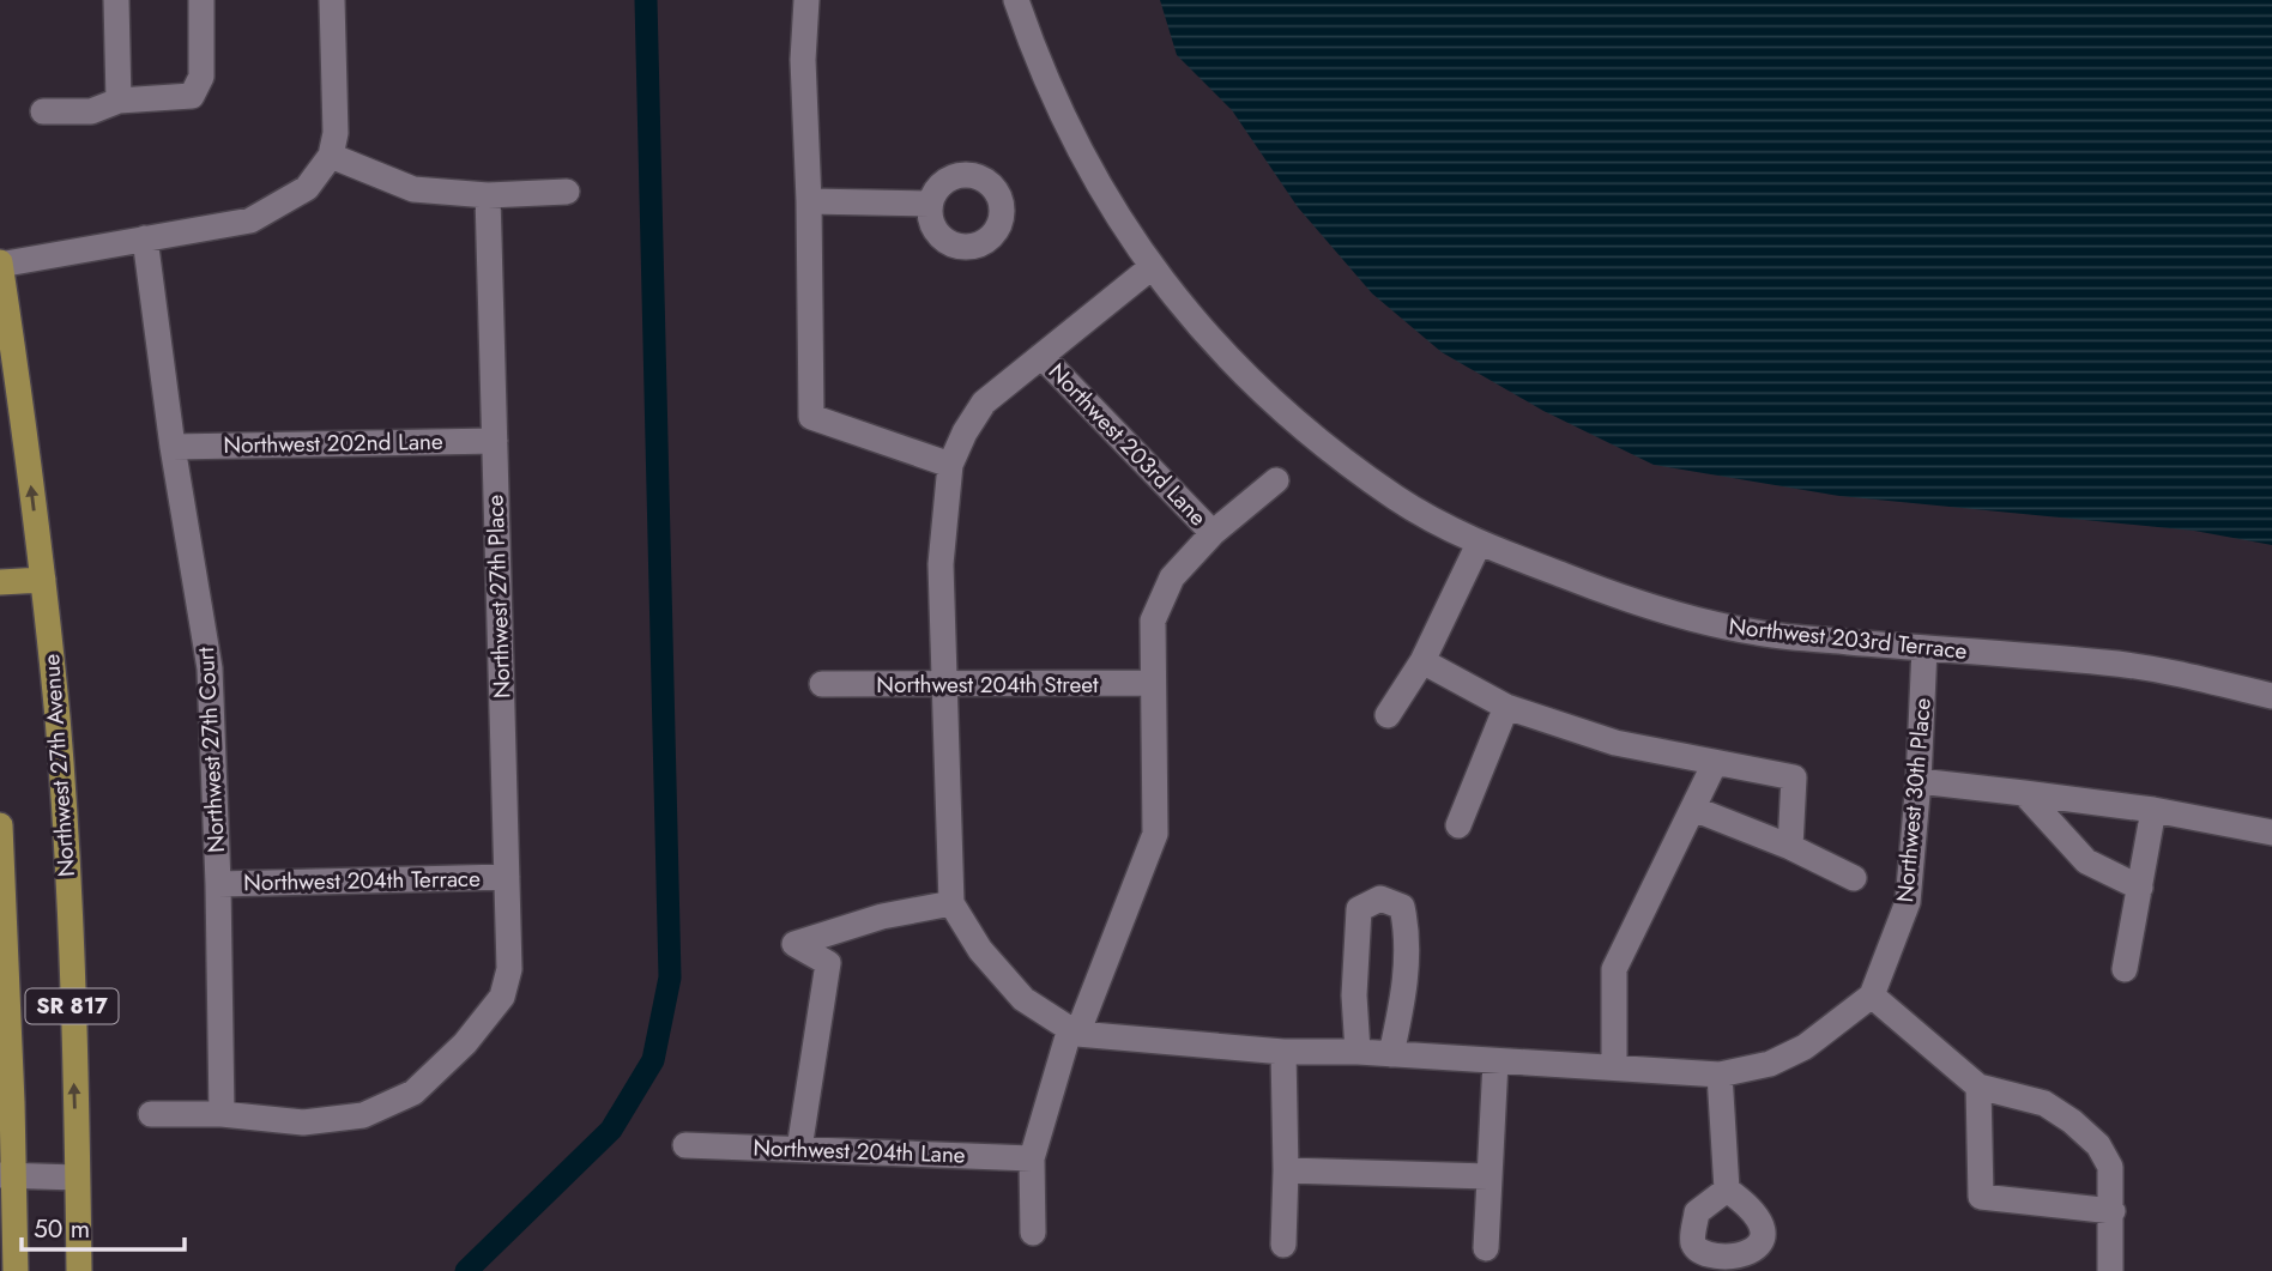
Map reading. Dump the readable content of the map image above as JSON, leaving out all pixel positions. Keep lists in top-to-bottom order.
{
  "streets": {
    "main road": ["Northwest 27th Avenue", "SR 817"],
    "street": [
      "Northwest 202nd Lane",
      "Northwest 203rd Lane",
      "Northwest 27th Place",
      "Northwest 203rd Terrace",
      "Northwest 204th Street",
      "Northwest 27th Court",
      "Northwest 30th Place",
      "Northwest 204th Terrace",
      "Northwest 204th Lane"
    ]
  },
  "crossings": [
    ["Northwest 202nd Lane", "Northwest 27th Place"],
    ["Northwest 202nd Lane", "Northwest 27th Court"],
    ["Northwest 27th Place", "Northwest 27th Court"],
    ["Northwest 27th Place", "Northwest 204th Terrace"],
    ["Northwest 203rd Terrace", "Northwest 30th Place"],
    ["Northwest 27th Court", "Northwest 204th Terrace"]
  ],
  "scale_bar": "50 m"
}
